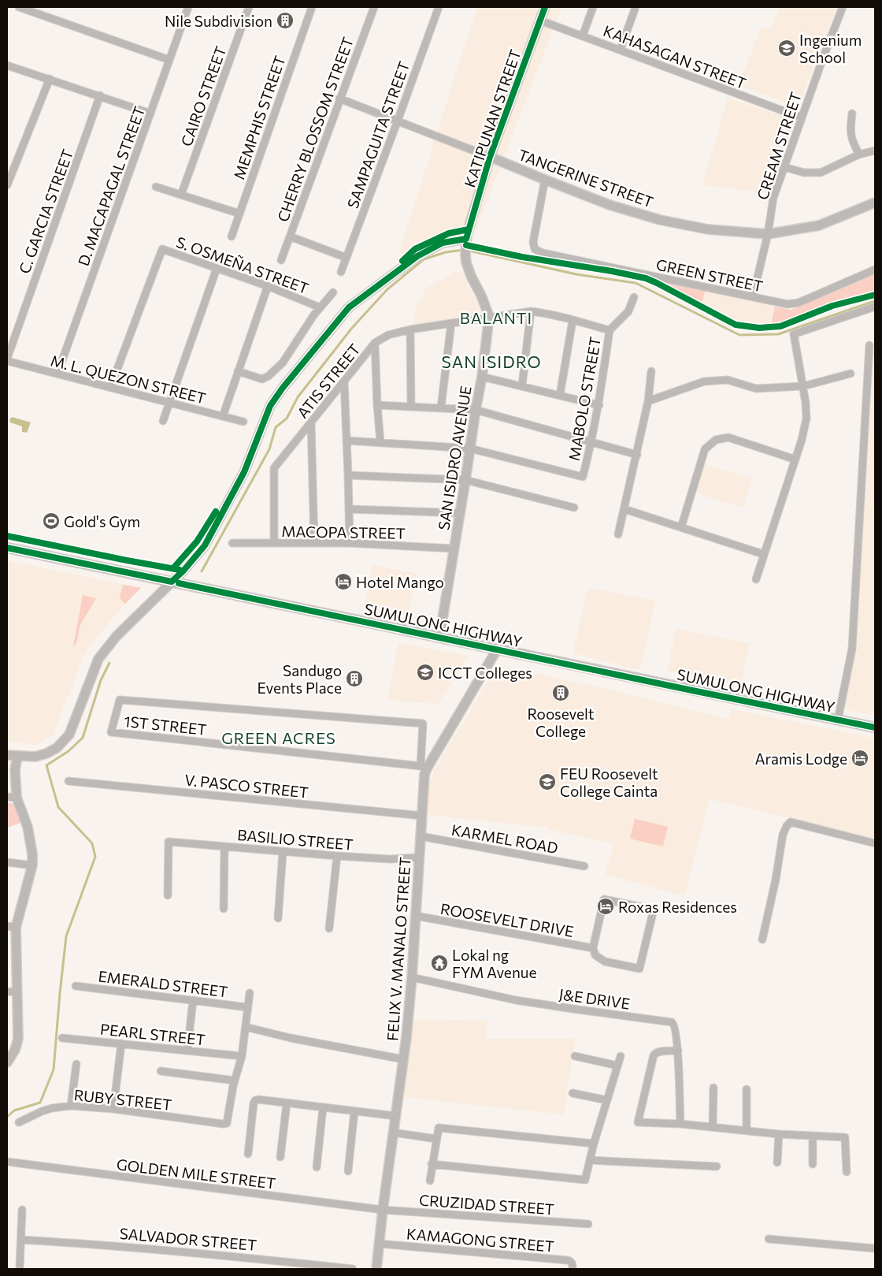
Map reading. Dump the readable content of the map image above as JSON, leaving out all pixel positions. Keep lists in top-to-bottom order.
{
  "streets": {
    "main road": ["SUMULONG HIGHWAY"],
    "street": [
      "KAHASAGAN STREET",
      "CAIRO STREET",
      "MEMPHIS STREET",
      "KATIPUNAN STREET",
      "CHERRY BLOSSOM STREET",
      "SAMPAGUITA STREET",
      "CREAM STREET",
      "TANGERINE STREET",
      "D. MACAPAGAL STREET",
      "C. GARCIA STREET",
      "S. OSMEÑA STREET",
      "GREEN STREET",
      "M. L. QUEZON STREET",
      "ATIS STREET",
      "MABOLO STREET",
      "SAN ISIDRO AVENUE",
      "MACOPA STREET",
      "1ST STREET",
      "V. PASCO STREET",
      "KARMEL ROAD",
      "BASILIO STREET",
      "ROOSEVELT DRIVE",
      "FELIX V. MANALO STREET",
      "EMERALD STREET",
      "J&E DRIVE",
      "PEARL STREET",
      "RUBY STREET",
      "GOLDEN MILE STREET",
      "CRUZIDAD STREET",
      "SALVADOR STREET",
      "KAMAGONG STREET"
    ]
  },
  "crossings": [
    ["KAHASAGAN STREET", "KATIPUNAN STREET"],
    ["KAHASAGAN STREET", "CREAM STREET"],
    ["KATIPUNAN STREET", "TANGERINE STREET"],
    ["KATIPUNAN STREET", "SAN ISIDRO AVENUE"],
    ["CHERRY BLOSSOM STREET", "TANGERINE STREET"],
    ["SAMPAGUITA STREET", "TANGERINE STREET"],
    ["CREAM STREET", "TANGERINE STREET"],
    ["CREAM STREET", "GREEN STREET"],
    ["TANGERINE STREET", "GREEN STREET"],
    ["D. MACAPAGAL STREET", "M. L. QUEZON STREET"],
    ["C. GARCIA STREET", "M. L. QUEZON STREET"],
    ["S. OSMEÑA STREET", "M. L. QUEZON STREET"],
    ["ATIS STREET", "MABOLO STREET"],
    ["ATIS STREET", "SAN ISIDRO AVENUE"],
    ["ATIS STREET", "MACOPA STREET"],
    ["MABOLO STREET", "SAN ISIDRO AVENUE"],
    ["SAN ISIDRO AVENUE", "MACOPA STREET"],
    ["SAN ISIDRO AVENUE", "SUMULONG HIGHWAY"],
    ["SUMULONG HIGHWAY", "FELIX V. MANALO STREET"],
    ["1ST STREET", "FELIX V. MANALO STREET"],
    ["V. PASCO STREET", "FELIX V. MANALO STREET"],
    ["KARMEL ROAD", "FELIX V. MANALO STREET"],
    ["BASILIO STREET", "FELIX V. MANALO STREET"],
    ["ROOSEVELT DRIVE", "FELIX V. MANALO STREET"],
    ["FELIX V. MANALO STREET", "J&E DRIVE"],
    ["FELIX V. MANALO STREET", "GOLDEN MILE STREET"],
    ["FELIX V. MANALO STREET", "CRUZIDAD STREET"],
    ["FELIX V. MANALO STREET", "KAMAGONG STREET"],
    ["GOLDEN MILE STREET", "CRUZIDAD STREET"]
  ],
  "districts": ["BALANTI", "SAN ISIDRO", "GREEN ACRES"],
  "places": {
    "building": ["Nile Subdivision", "Sandugo Events Place", "Roosevelt College"],
    "school or university": ["Ingenium School", "ICCT Colleges", "FEU Roosevelt College Cainta"],
    "sports": ["Gold's Gym"],
    "hotel": ["Hotel Mango", "Aramis Lodge", "Roxas Residences"],
    "temple": ["Lokal ng FYM Avenue"]
  }
}
